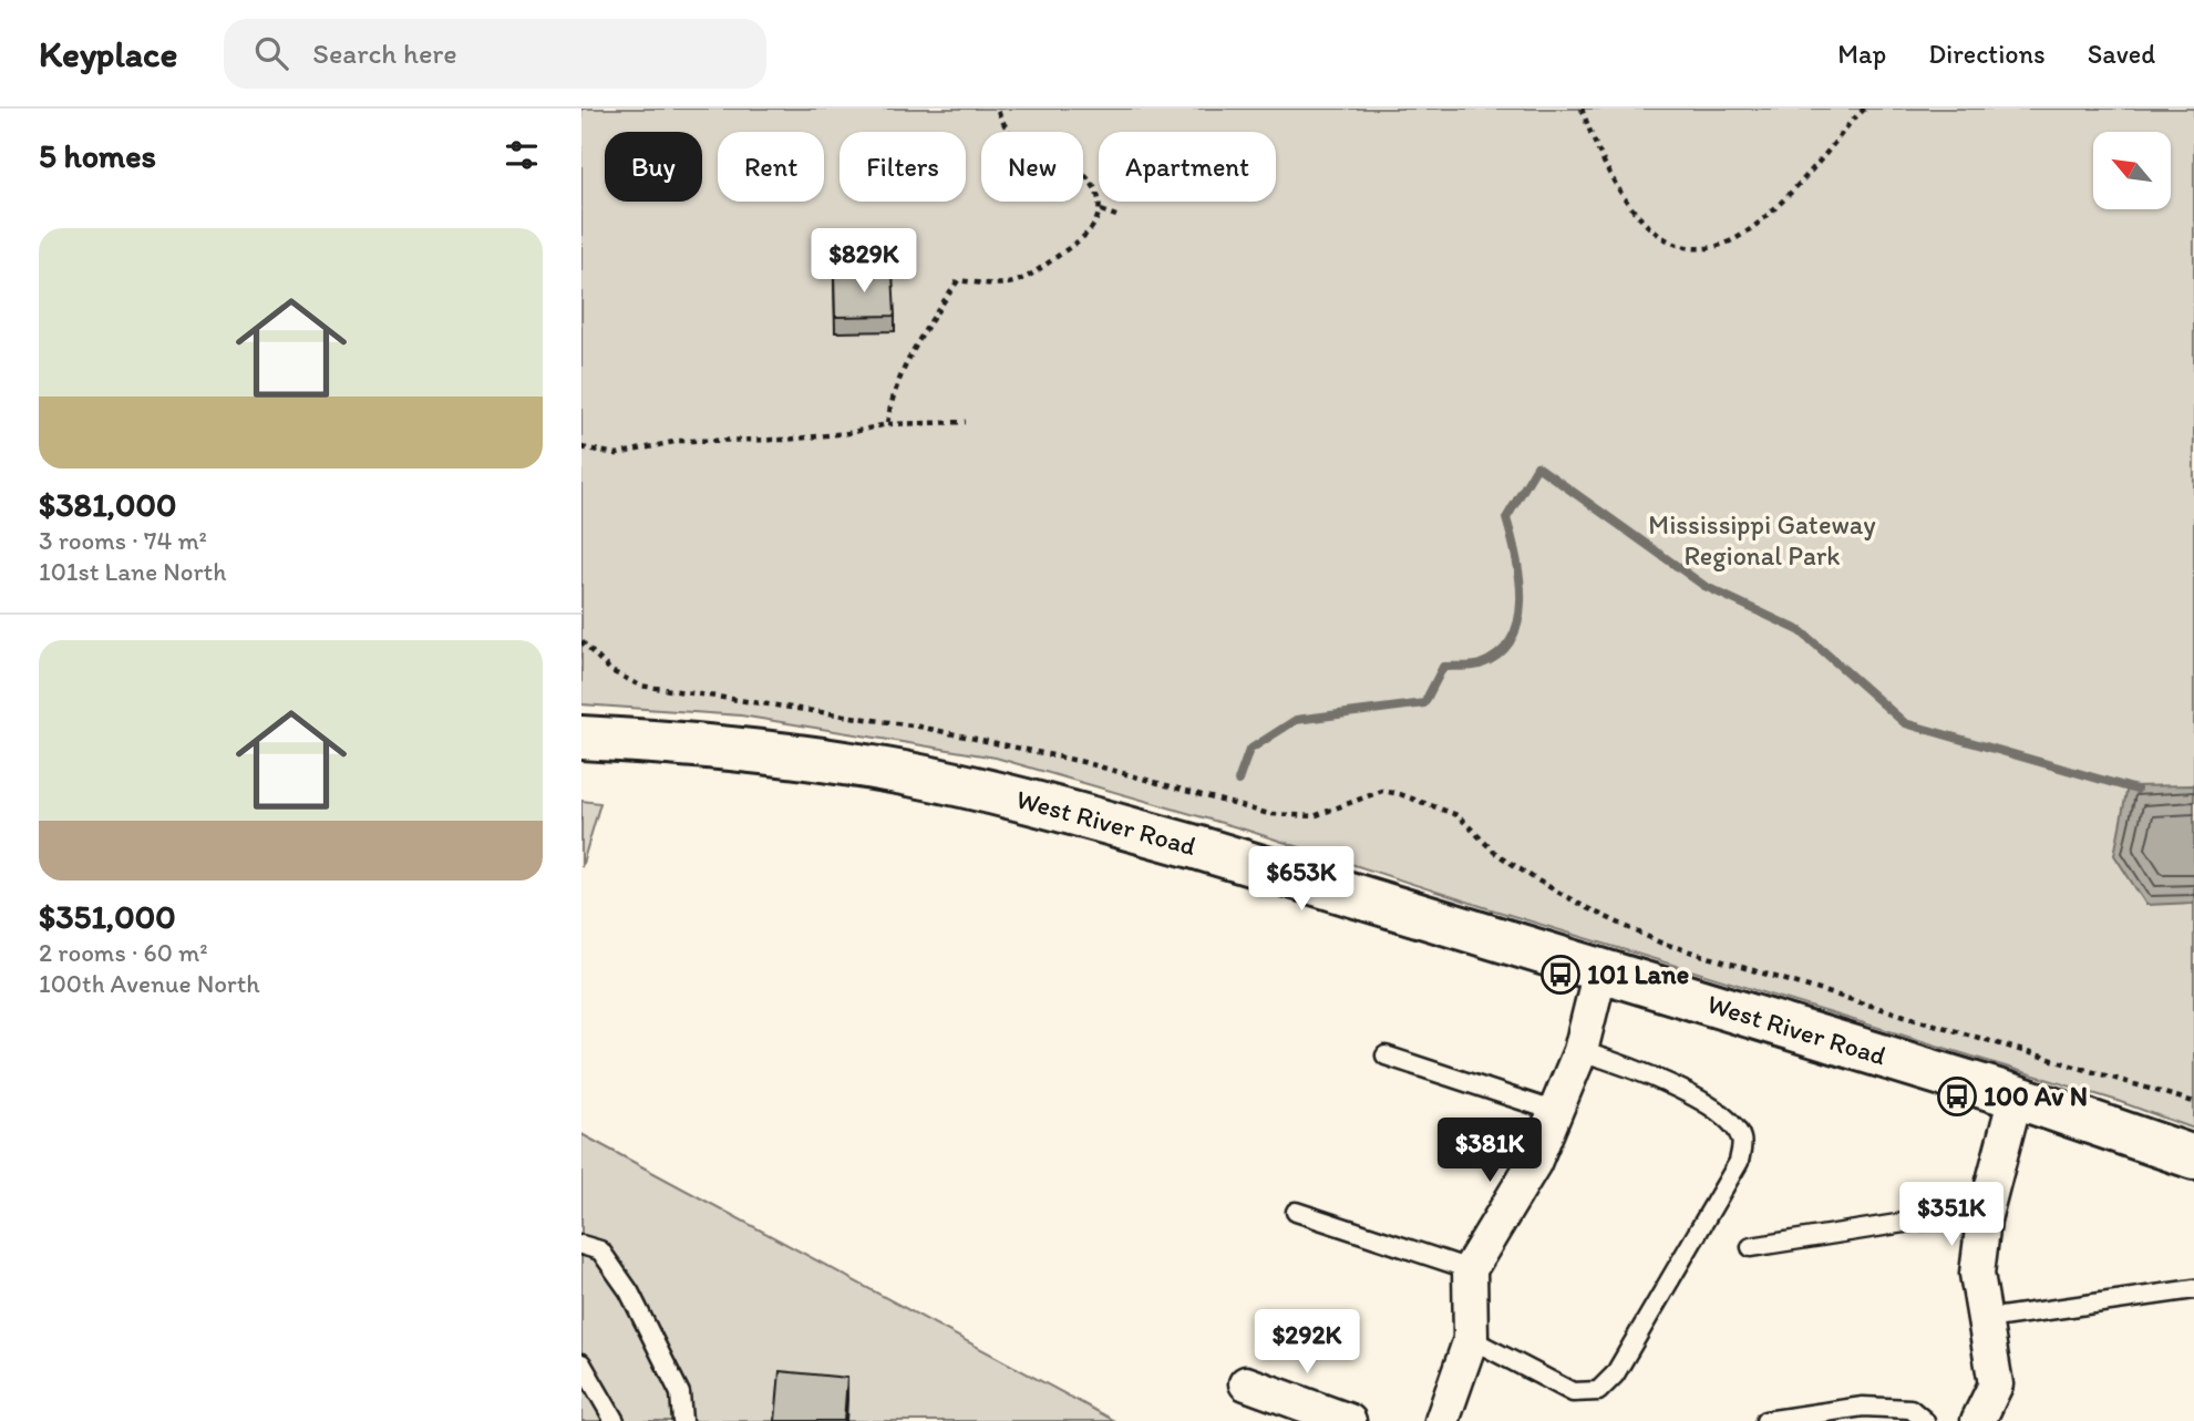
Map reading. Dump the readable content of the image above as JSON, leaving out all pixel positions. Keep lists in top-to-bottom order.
{
  "streets": {
    "street": ["West River Road"]
  },
  "parks": ["Mississippi Gateway Regional Park"],
  "places": {
    "bus stop": ["101 Lane", "100 Av N"]
  },
  "north": "top left",
  "page": {
    "header": "Keyplace",
    "search": "Search here",
    "nav": ["Map", "Directions", "Saved"],
    "heading": "5 homes",
    "chip": [
      "Buy",
      "Rent",
      "Filters",
      "New",
      "Apartment"
    ],
    "list": [
      {
        "name": "$381,000",
        "note": "3 rooms · 74 m² · 101st Lane North"
      },
      {
        "name": "$351,000",
        "note": "2 rooms · 60 m² · 100th Avenue North"
      }
    ],
    "price": [
      "$829K",
      "$653K",
      "$381K",
      "$351K",
      "$292K"
    ]
  }
}
